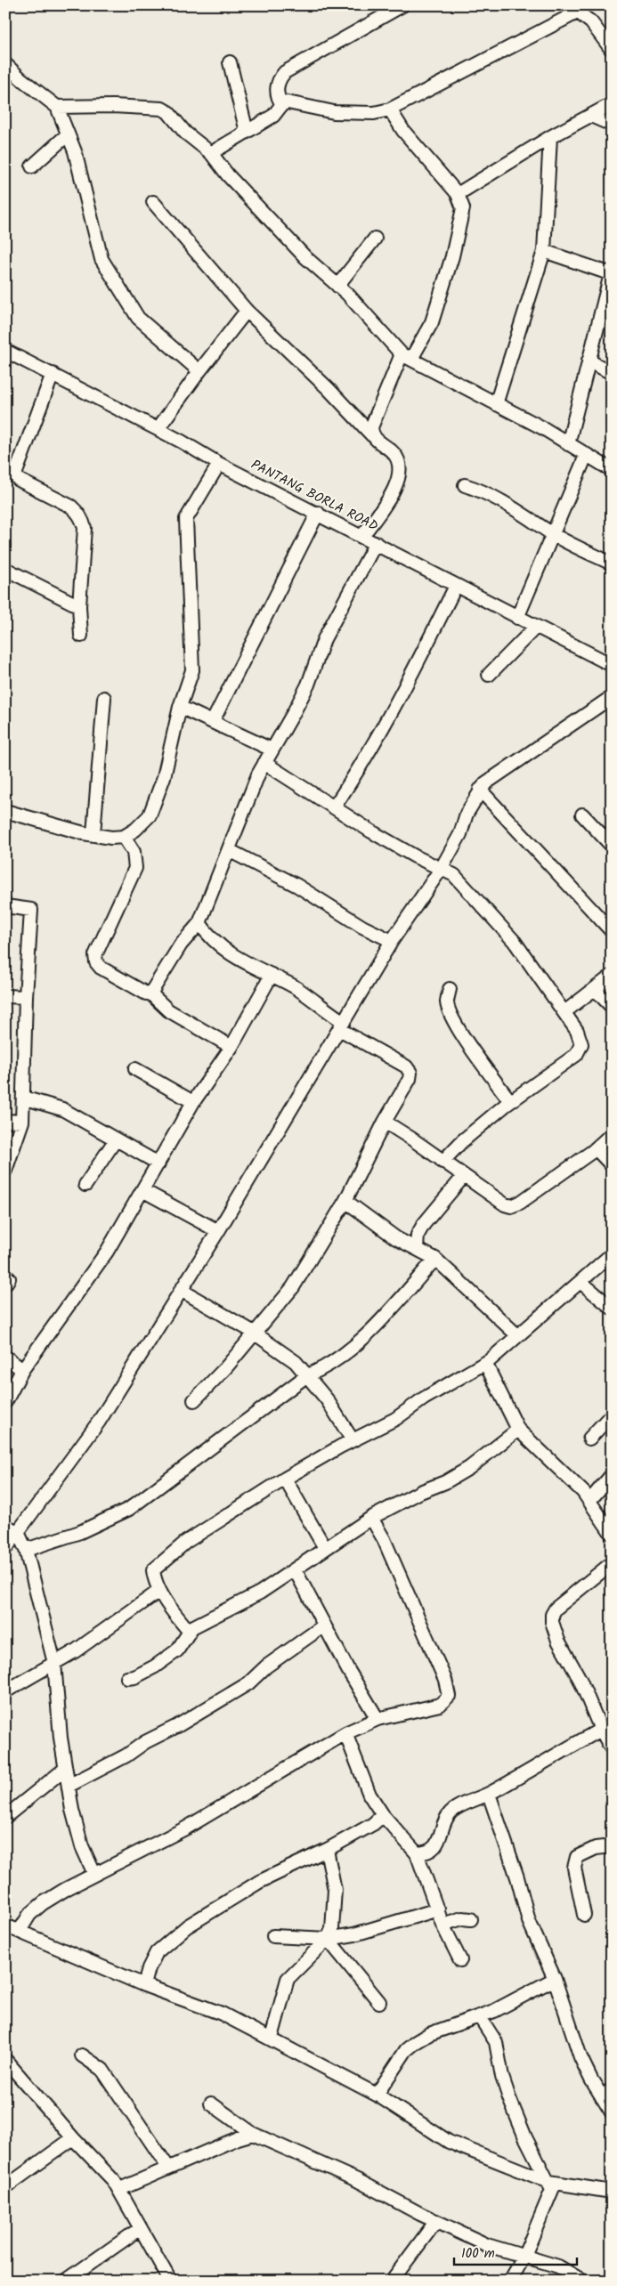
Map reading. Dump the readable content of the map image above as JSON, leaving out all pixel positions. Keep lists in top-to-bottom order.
{
  "streets": {
    "street": ["PANTANG BORLA ROAD"]
  },
  "scale_bar": "100 m"
}
